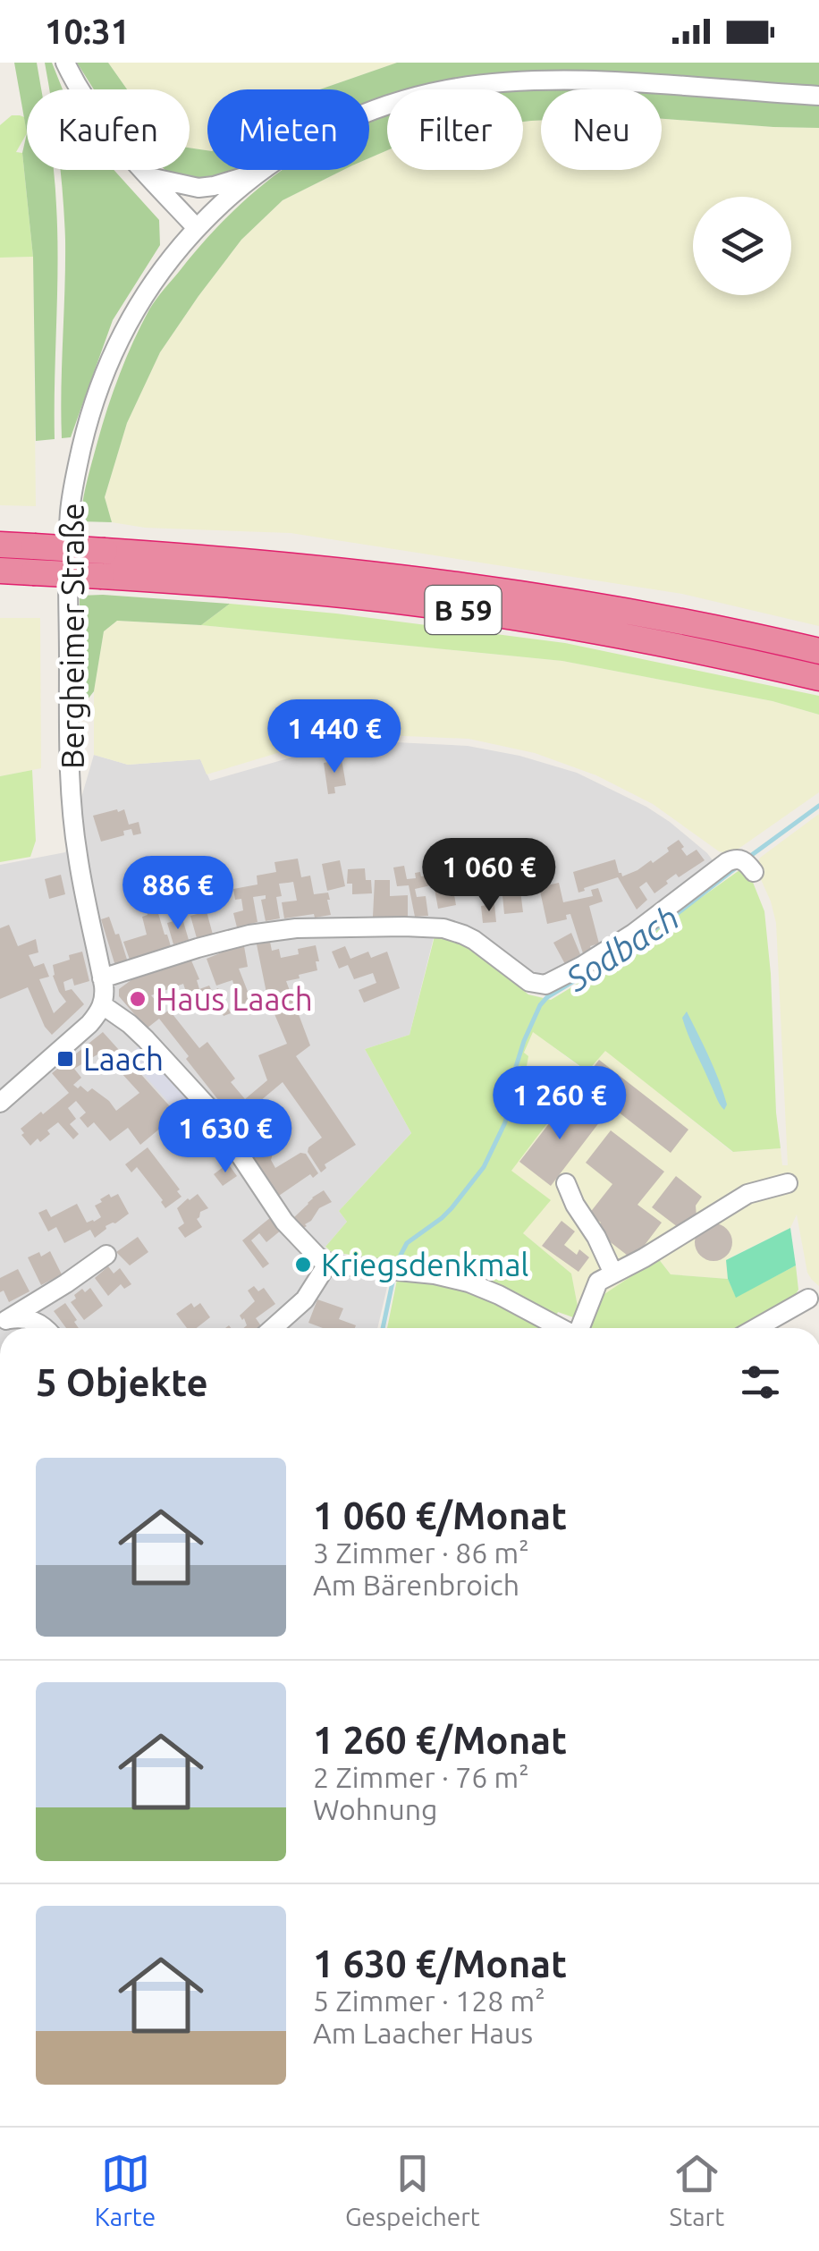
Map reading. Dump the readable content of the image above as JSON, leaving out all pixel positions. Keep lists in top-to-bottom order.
{
  "streets": {
    "highway": ["B 59"],
    "street": ["Bergheimer Straße"]
  },
  "water": ["Sodbach"],
  "places": {
    "other": ["Haus Laach", "Kriegsdenkmal"],
    "transit": ["Laach"]
  },
  "page": {
    "status": "10:31",
    "chip": [
      "Kaufen",
      "Mieten",
      "Filter",
      "Neu"
    ],
    "price": [
      "1 440 €",
      "1 060 €",
      "886 €",
      "1 260 €",
      "1 630 €"
    ],
    "heading": "5 Objekte",
    "list": [
      {
        "name": "1 060 €/Monat",
        "note": "3 Zimmer · 86 m² · Am Bärenbroich"
      },
      {
        "name": "1 260 €/Monat",
        "note": "2 Zimmer · 76 m² · Wohnung"
      },
      {
        "name": "1 630 €/Monat",
        "note": "5 Zimmer · 128 m² · Am Laacher Haus"
      }
    ],
    "tabs": ["Karte", "Gespeichert", "Start"]
  }
}
